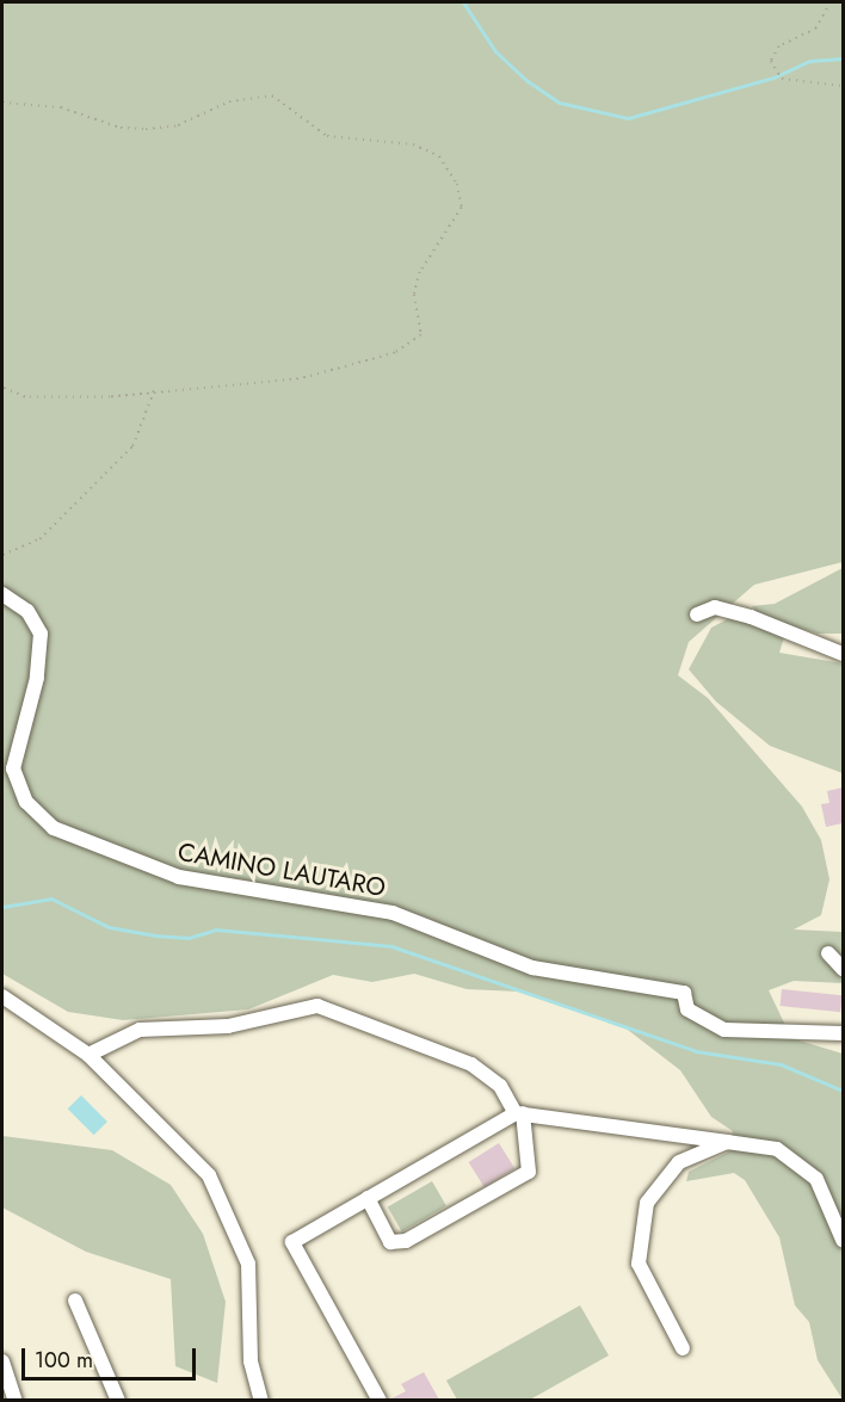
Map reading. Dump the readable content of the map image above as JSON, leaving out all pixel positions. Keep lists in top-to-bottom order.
{
  "streets": {
    "street": ["CAMINO LAUTARO"]
  },
  "scale_bar": "100 m"
}
